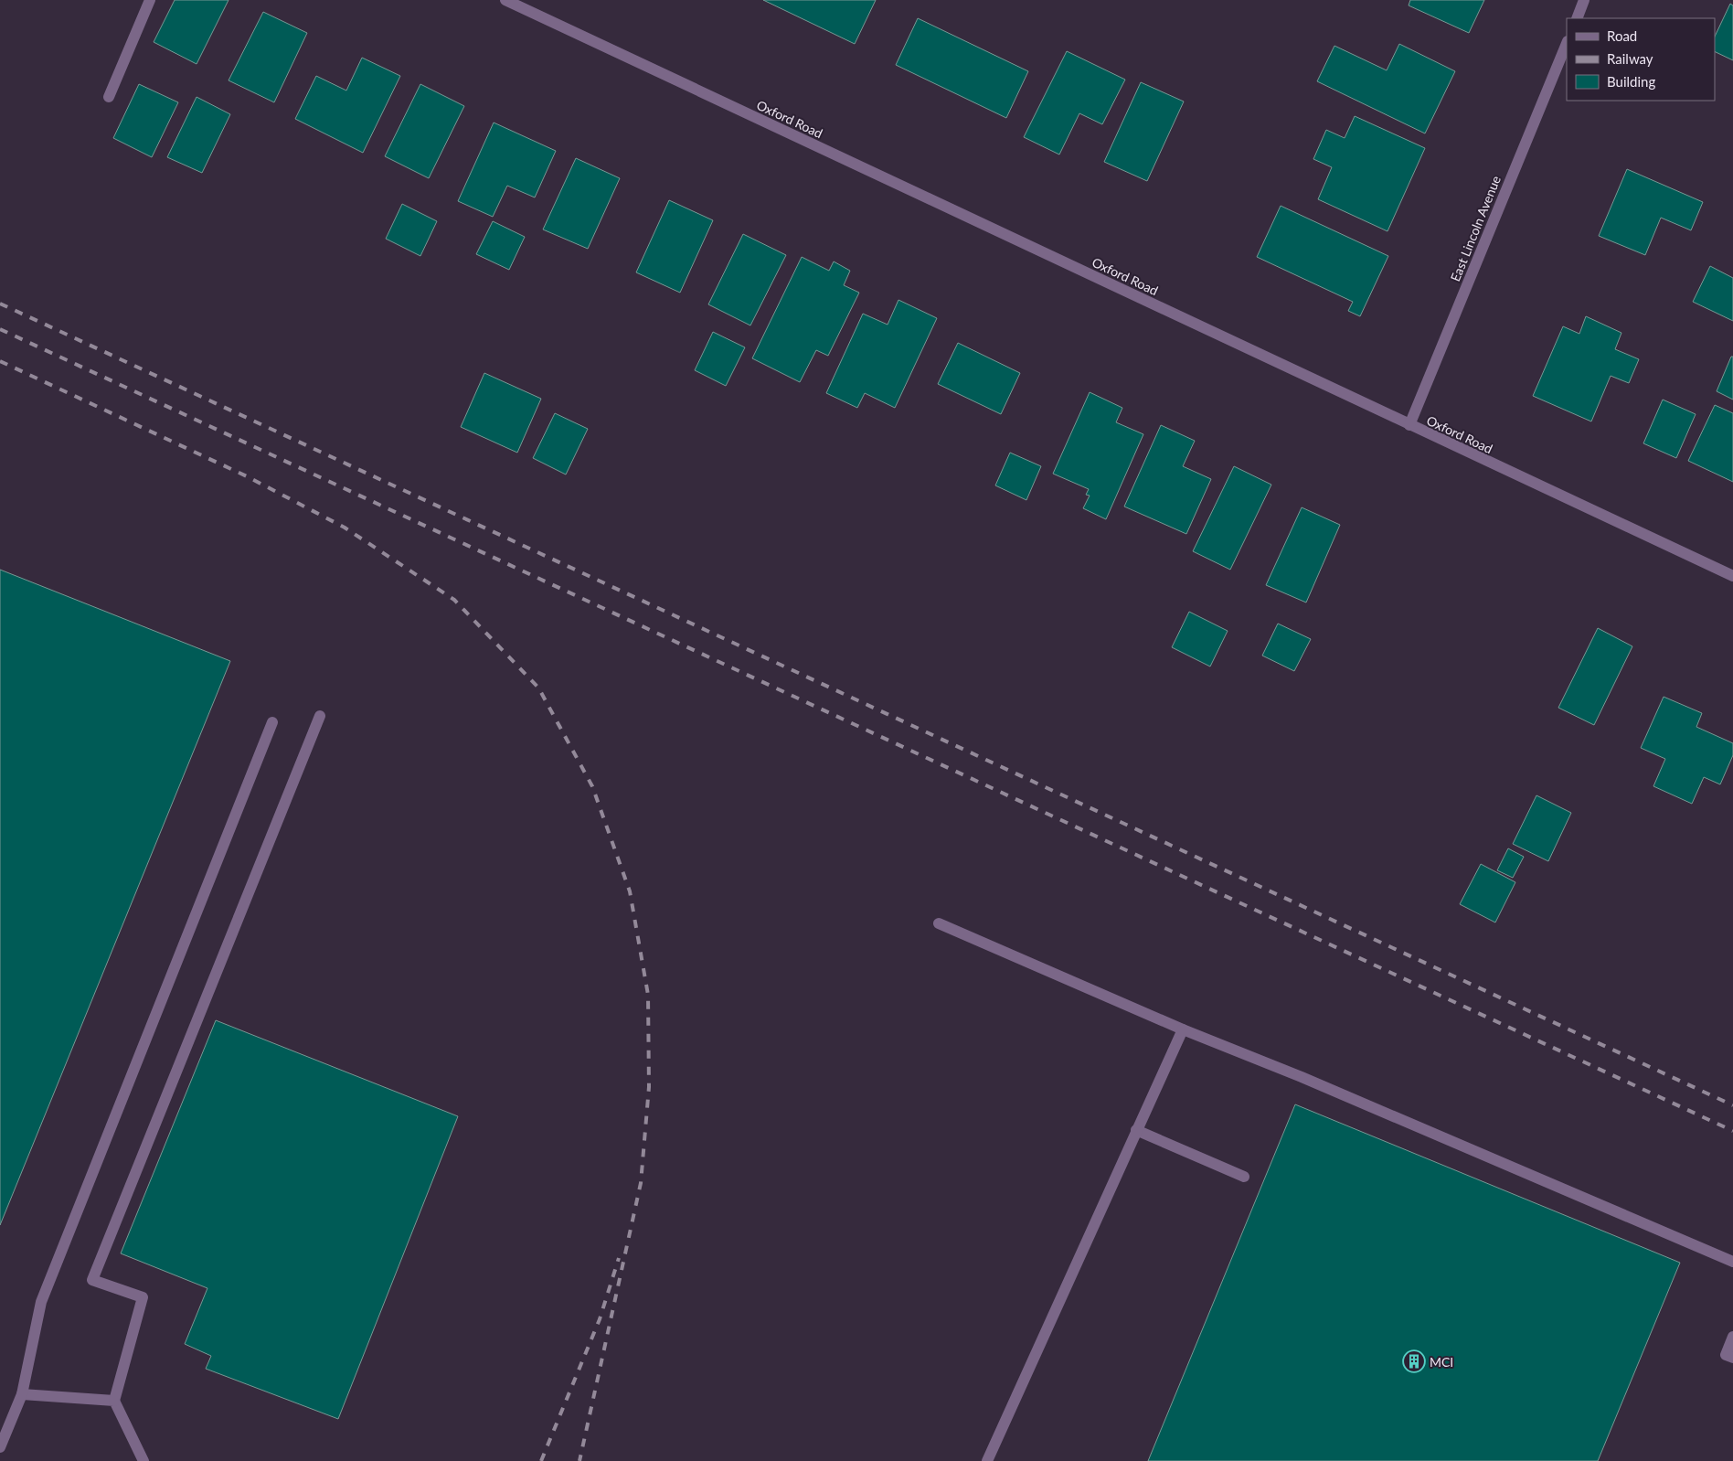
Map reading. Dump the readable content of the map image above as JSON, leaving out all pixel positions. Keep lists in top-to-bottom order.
{
  "streets": {
    "street": ["Oxford Road", "East Lincoln Avenue"]
  },
  "crossings": [
    ["Oxford Road", "East Lincoln Avenue"]
  ],
  "places": {
    "building": ["MCI"]
  },
  "legend": ["Road", "Railway", "Building"]
}
